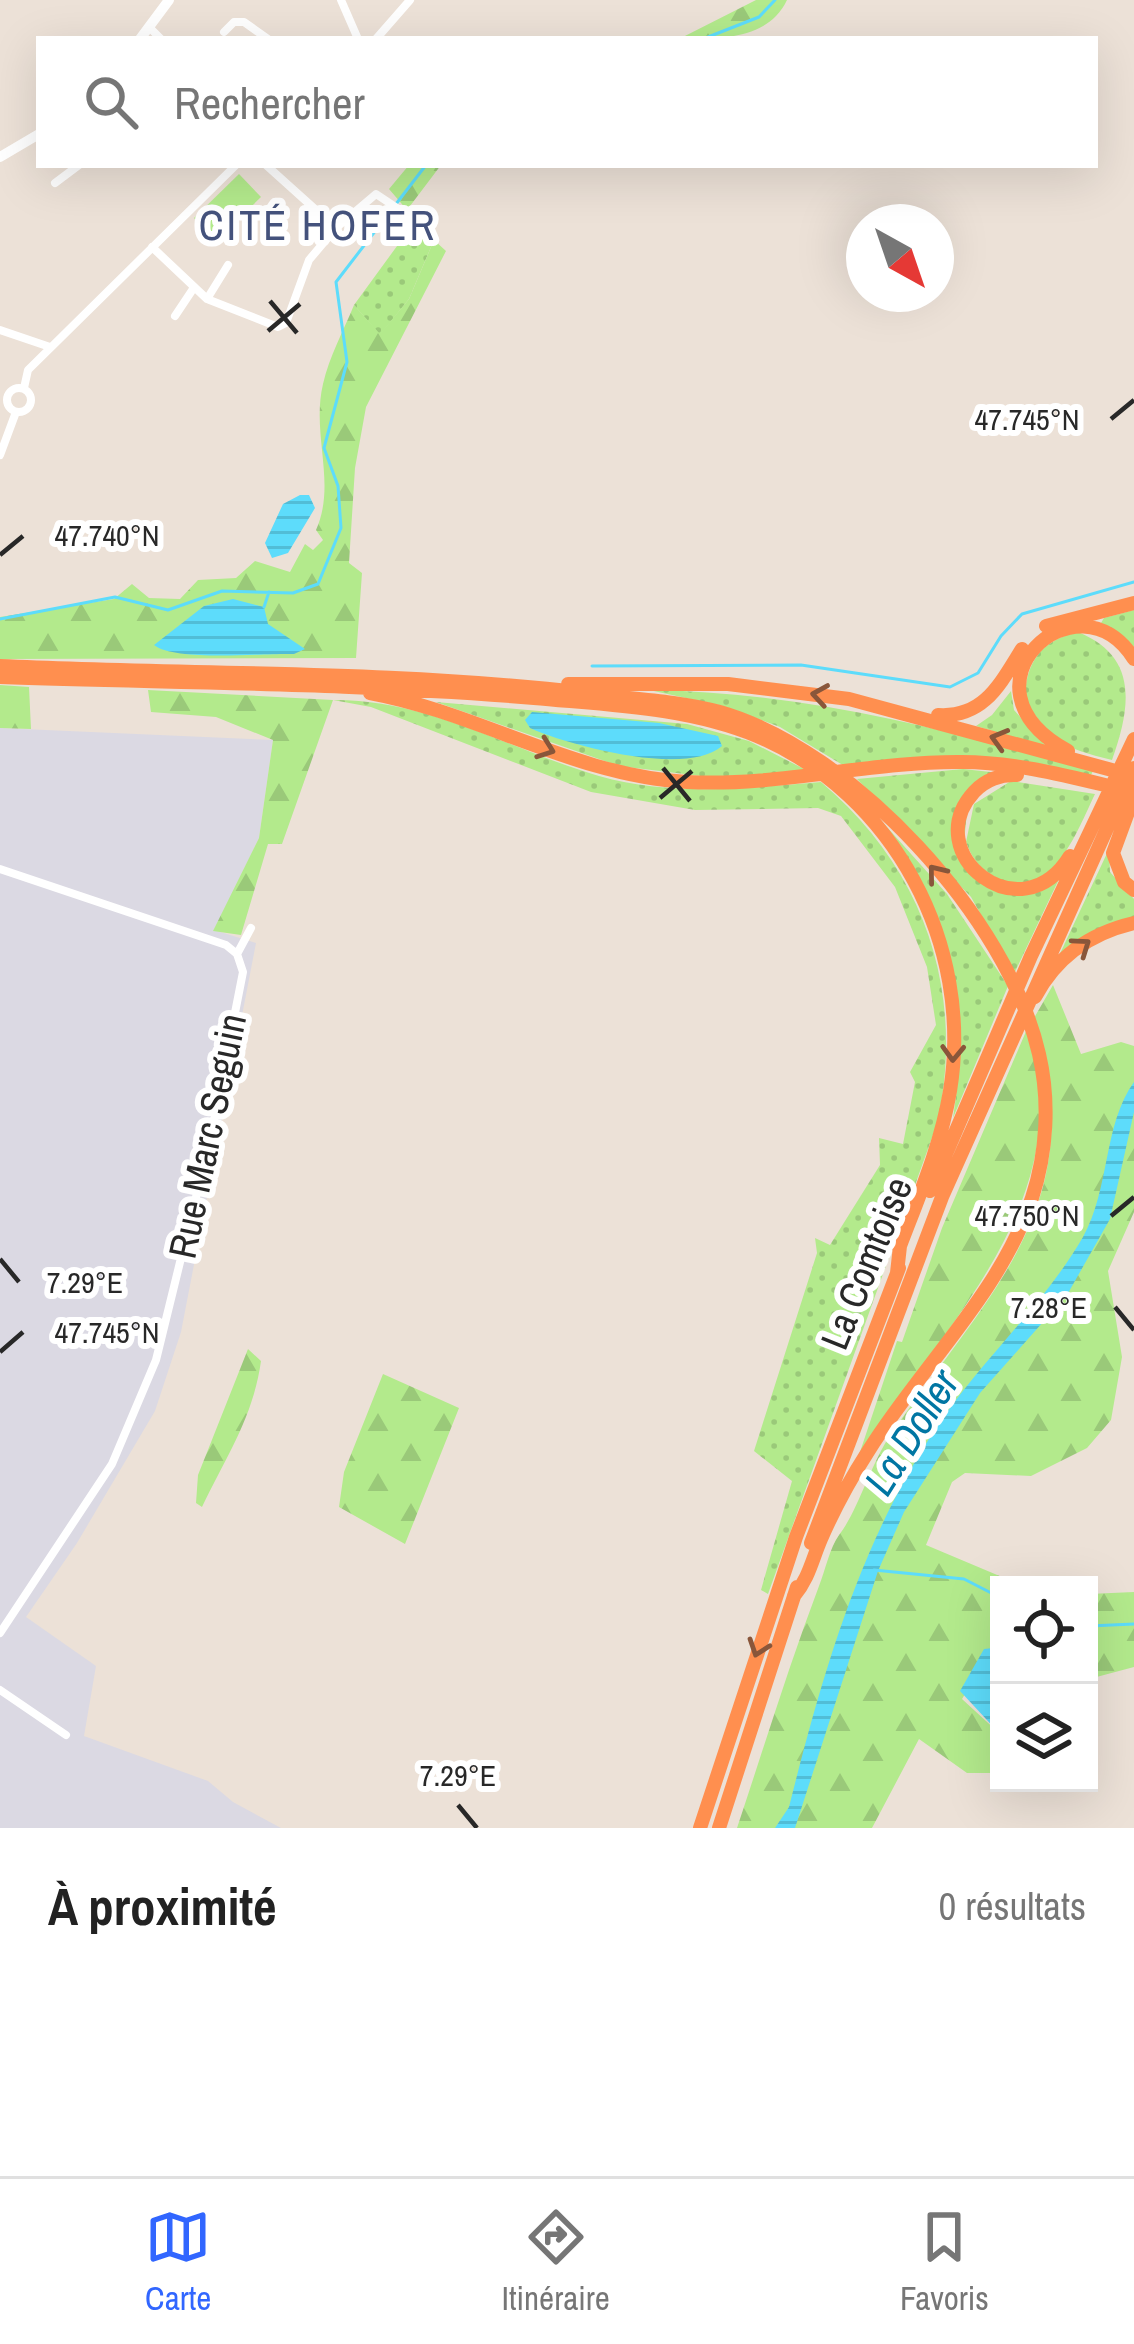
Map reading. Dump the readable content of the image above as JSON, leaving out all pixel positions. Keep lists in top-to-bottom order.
{
  "streets": {
    "highway": ["La Comtoise"],
    "street": ["Rue Marc Seguin"]
  },
  "districts": ["CITÉ HOFER"],
  "water": ["La Doller"],
  "north": "bottom right",
  "page": {
    "search": "Rechercher",
    "heading": ["À proximité", "0 résultats"],
    "nav": ["Carte", "Itinéraire", "Favoris"]
  },
  "coordinates": [
    "47.745°N",
    "47.740°N",
    "47.750°N",
    "7.29°E",
    "7.28°E"
  ]
}
